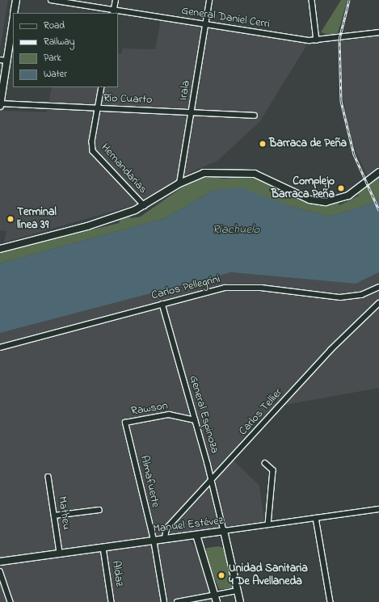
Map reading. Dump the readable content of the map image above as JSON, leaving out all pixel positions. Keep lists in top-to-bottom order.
{
  "streets": {
    "main road": ["Manuel Estévez"],
    "street": [
      "General Daniel Cerri",
      "Irala",
      "Río Cuarto",
      "Hernandarias",
      "Carlos Pellegrini",
      "Rawson",
      "Carlos Tellier",
      "General Espinoza",
      "Almafuerte",
      "Matheu",
      "Aldaz"
    ]
  },
  "crossings": [
    ["General Daniel Cerri", "Irala"],
    ["Irala", "Río Cuarto"],
    ["Río Cuarto", "Hernandarias"],
    ["Carlos Pellegrini", "General Espinoza"],
    ["Rawson", "General Espinoza"],
    ["Rawson", "Almafuerte"],
    ["Carlos Tellier", "General Espinoza"],
    ["Carlos Tellier", "Manuel Estévez"],
    ["General Espinoza", "Manuel Estévez"],
    ["Almafuerte", "Manuel Estévez"],
    ["Matheu", "Manuel Estévez"],
    ["Manuel Estévez", "Aldaz"]
  ],
  "water": ["Riachuelo"],
  "places": [
    "Barraca de Peña",
    "Complejo Barraca Peña",
    "Terminal línea 39",
    "Unidad Sanitaria 4 De Avellaneda"
  ],
  "legend": [
    "Road",
    "Railway",
    "Park",
    "Water"
  ]
}
